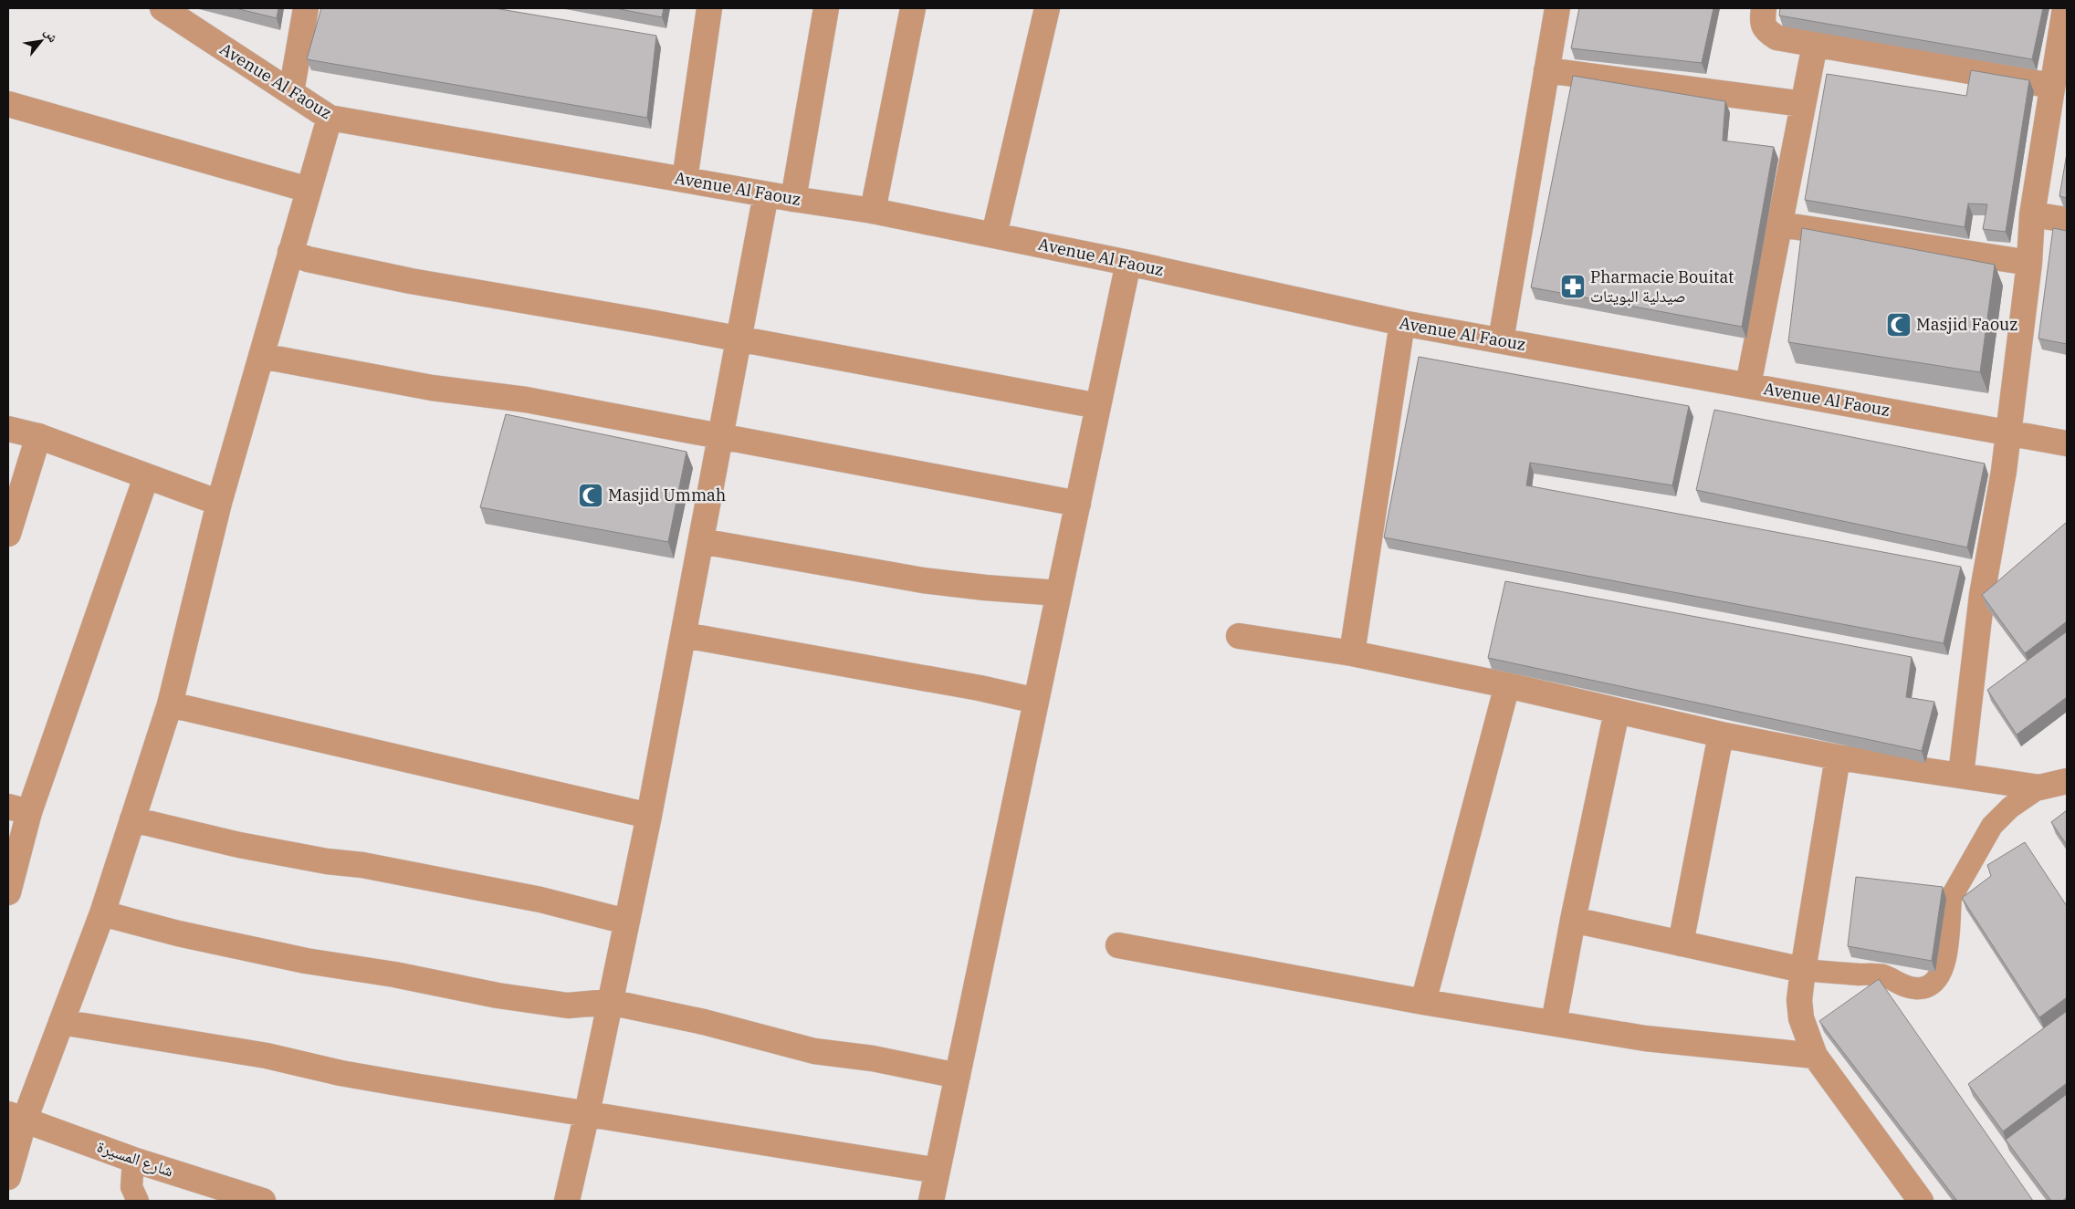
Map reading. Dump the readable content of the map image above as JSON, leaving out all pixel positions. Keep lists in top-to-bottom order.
{
  "streets": {
    "street": ["Avenue Al Faouz", "شارع المسيرة"]
  },
  "places": {
    "pharmacy": ["Pharmacie Bouitat صيدلية البويتات"],
    "mosque": ["Masjid Faouz", "Masjid Ummah"]
  },
  "north": "top right"
}
